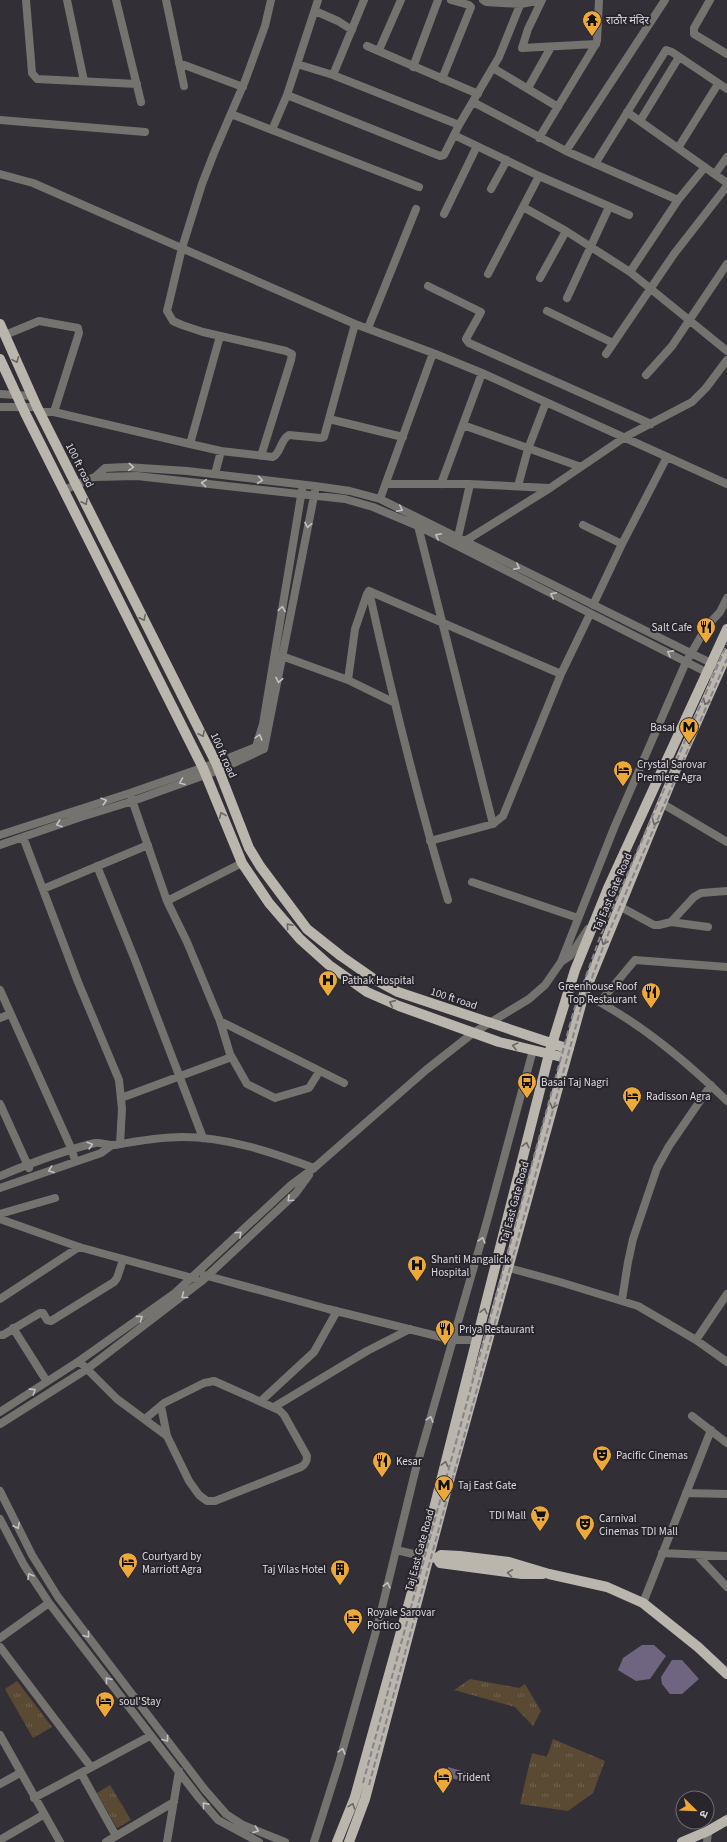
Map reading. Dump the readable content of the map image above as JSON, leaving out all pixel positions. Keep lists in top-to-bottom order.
{
  "streets": {
    "main road": ["100 ft road", "Taj East Gate Road"]
  },
  "crossings": [
    ["100 ft road", "Taj East Gate Road"]
  ],
  "places": {
    "temple": ["राठौर मंदिर"],
    "restaurant": [
      "Salt Cafe",
      "Greenhouse Roof Top Restaurant",
      "Priya Restaurant",
      "Kesar"
    ],
    "metro station": ["Basai", "Taj East Gate"],
    "hotel": [
      "Crystal Sarovar Premiere Agra",
      "Radisson Agra",
      "Courtyard by Marriott Agra",
      "Royale Sarovar Portico",
      "soul'Stay",
      "Trident"
    ],
    "hospital": ["Pathak Hospital", "Shanti Mangalick Hospital"],
    "bus stop": ["Basai Taj Nagri"],
    "theatre": ["Pacific Cinemas", "Carnival Cinemas TDI Mall"],
    "supermarket": ["TDI Mall"],
    "building": ["Taj Vilas Hotel"]
  },
  "north": "bottom right"
}
